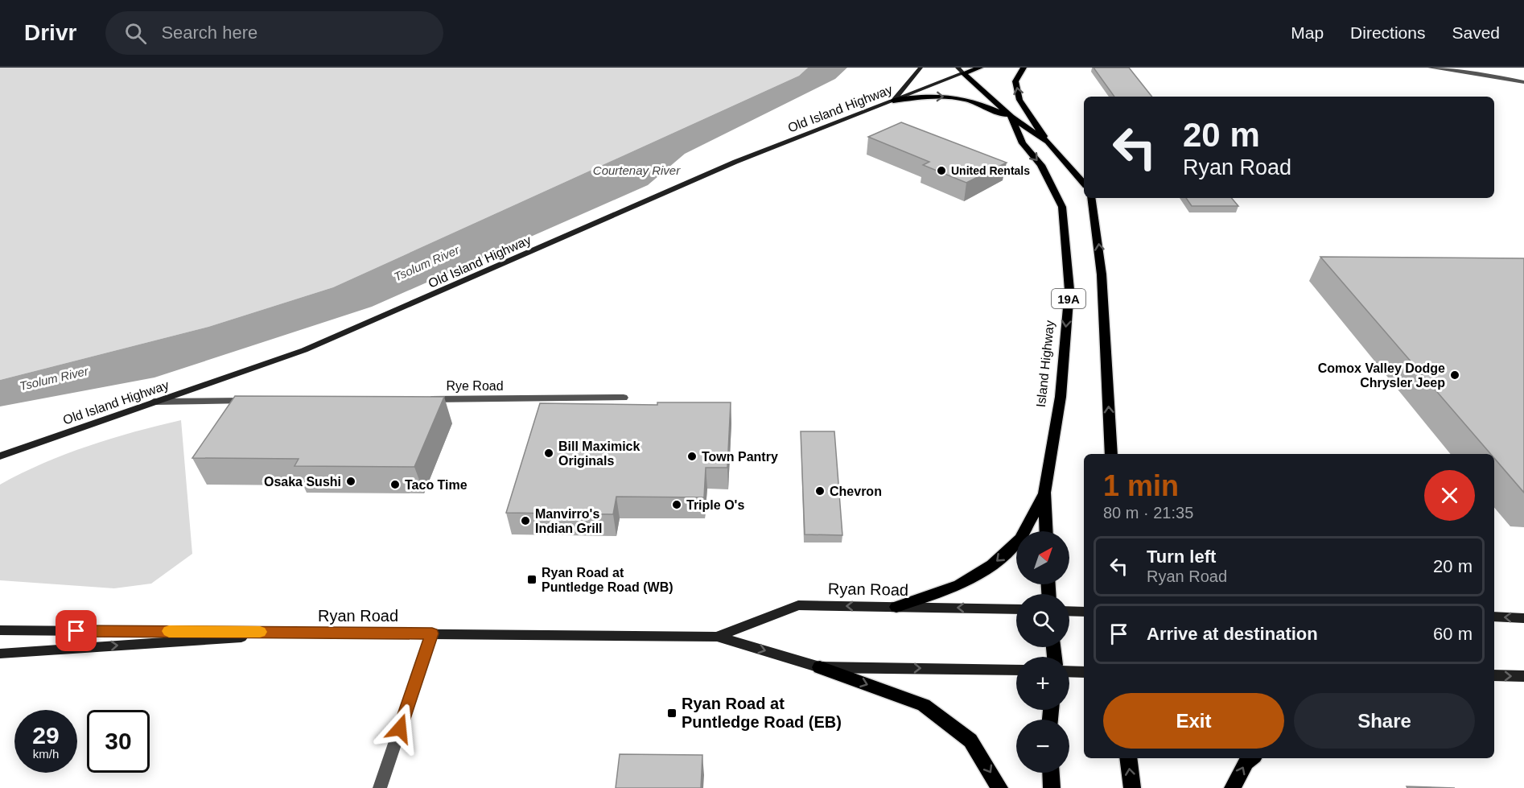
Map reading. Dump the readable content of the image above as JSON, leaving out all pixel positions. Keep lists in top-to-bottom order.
{
  "streets": {
    "main road": [
      "Old Island Highway",
      "19A",
      "Island Highway",
      "Ryan Road"
    ],
    "street": ["Rye Road"]
  },
  "crossings": [
    ["Old Island Highway", "Island Highway"]
  ],
  "water": ["Courtenay River", "Tsolum River"],
  "places": {
    "other": [
      "United Rentals",
      "Comox Valley Dodge Chrysler Jeep",
      "Bill Maximick Originals",
      "Town Pantry",
      "Osaka Sushi",
      "Taco Time",
      "Chevron",
      "Triple O's",
      "Manvirro's Indian Grill"
    ],
    "transit": ["Ryan Road at Puntledge Road (WB)", "Ryan Road at Puntledge Road (EB)"]
  },
  "north": "top right",
  "page": {
    "header": "Drivr",
    "search": "Search here",
    "nav": ["Map", "Directions", "Saved"],
    "turn": ["20 m", "Ryan Road"],
    "heading": ["1 min", "80 m · 21:35"],
    "map_buttons": ["+", "−"],
    "list": [
      {
        "name": "Turn left",
        "note": "Ryan Road",
        "value": "20 m"
      },
      {
        "name": "Arrive at destination",
        "value": "60 m"
      }
    ],
    "buttons": ["Exit", "Share"],
    "speed": "29 km/h",
    "limit": "30"
  }
}
